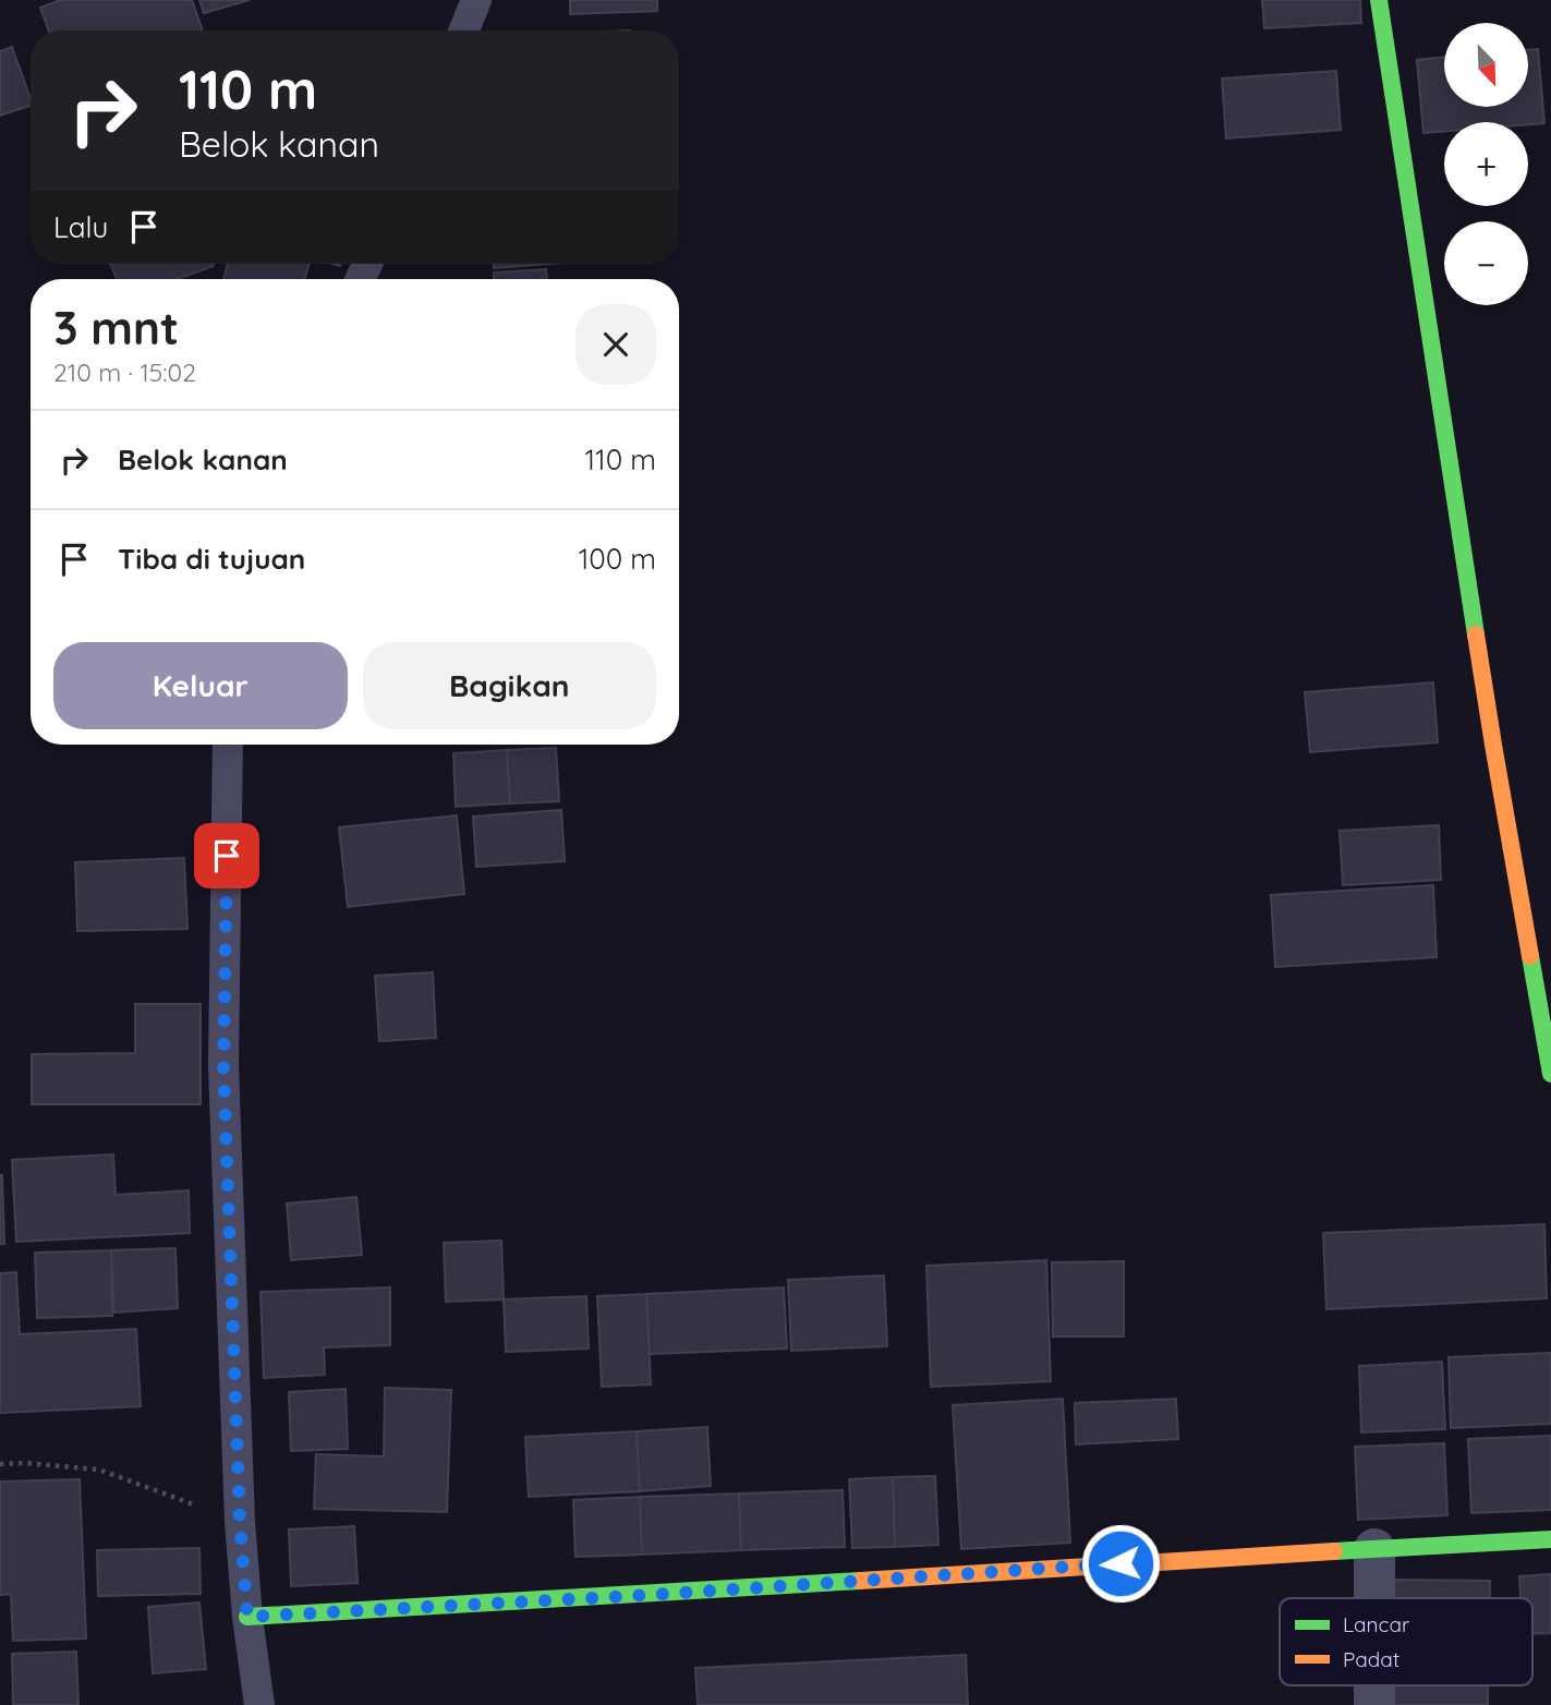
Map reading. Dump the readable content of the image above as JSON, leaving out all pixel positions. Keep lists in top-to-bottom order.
{
  "legend": ["Lancar", "Padat"],
  "north": "bottom right",
  "page": {
    "map_buttons": ["+", "−"],
    "turn": ["110 m", "Belok kanan"],
    "then": "Lalu",
    "heading": ["3 mnt", "210 m · 15:02"],
    "list": [
      {
        "name": "Belok kanan",
        "value": "110 m"
      },
      {
        "name": "Tiba di tujuan",
        "value": "100 m"
      }
    ],
    "buttons": ["Keluar", "Bagikan"]
  }
}
